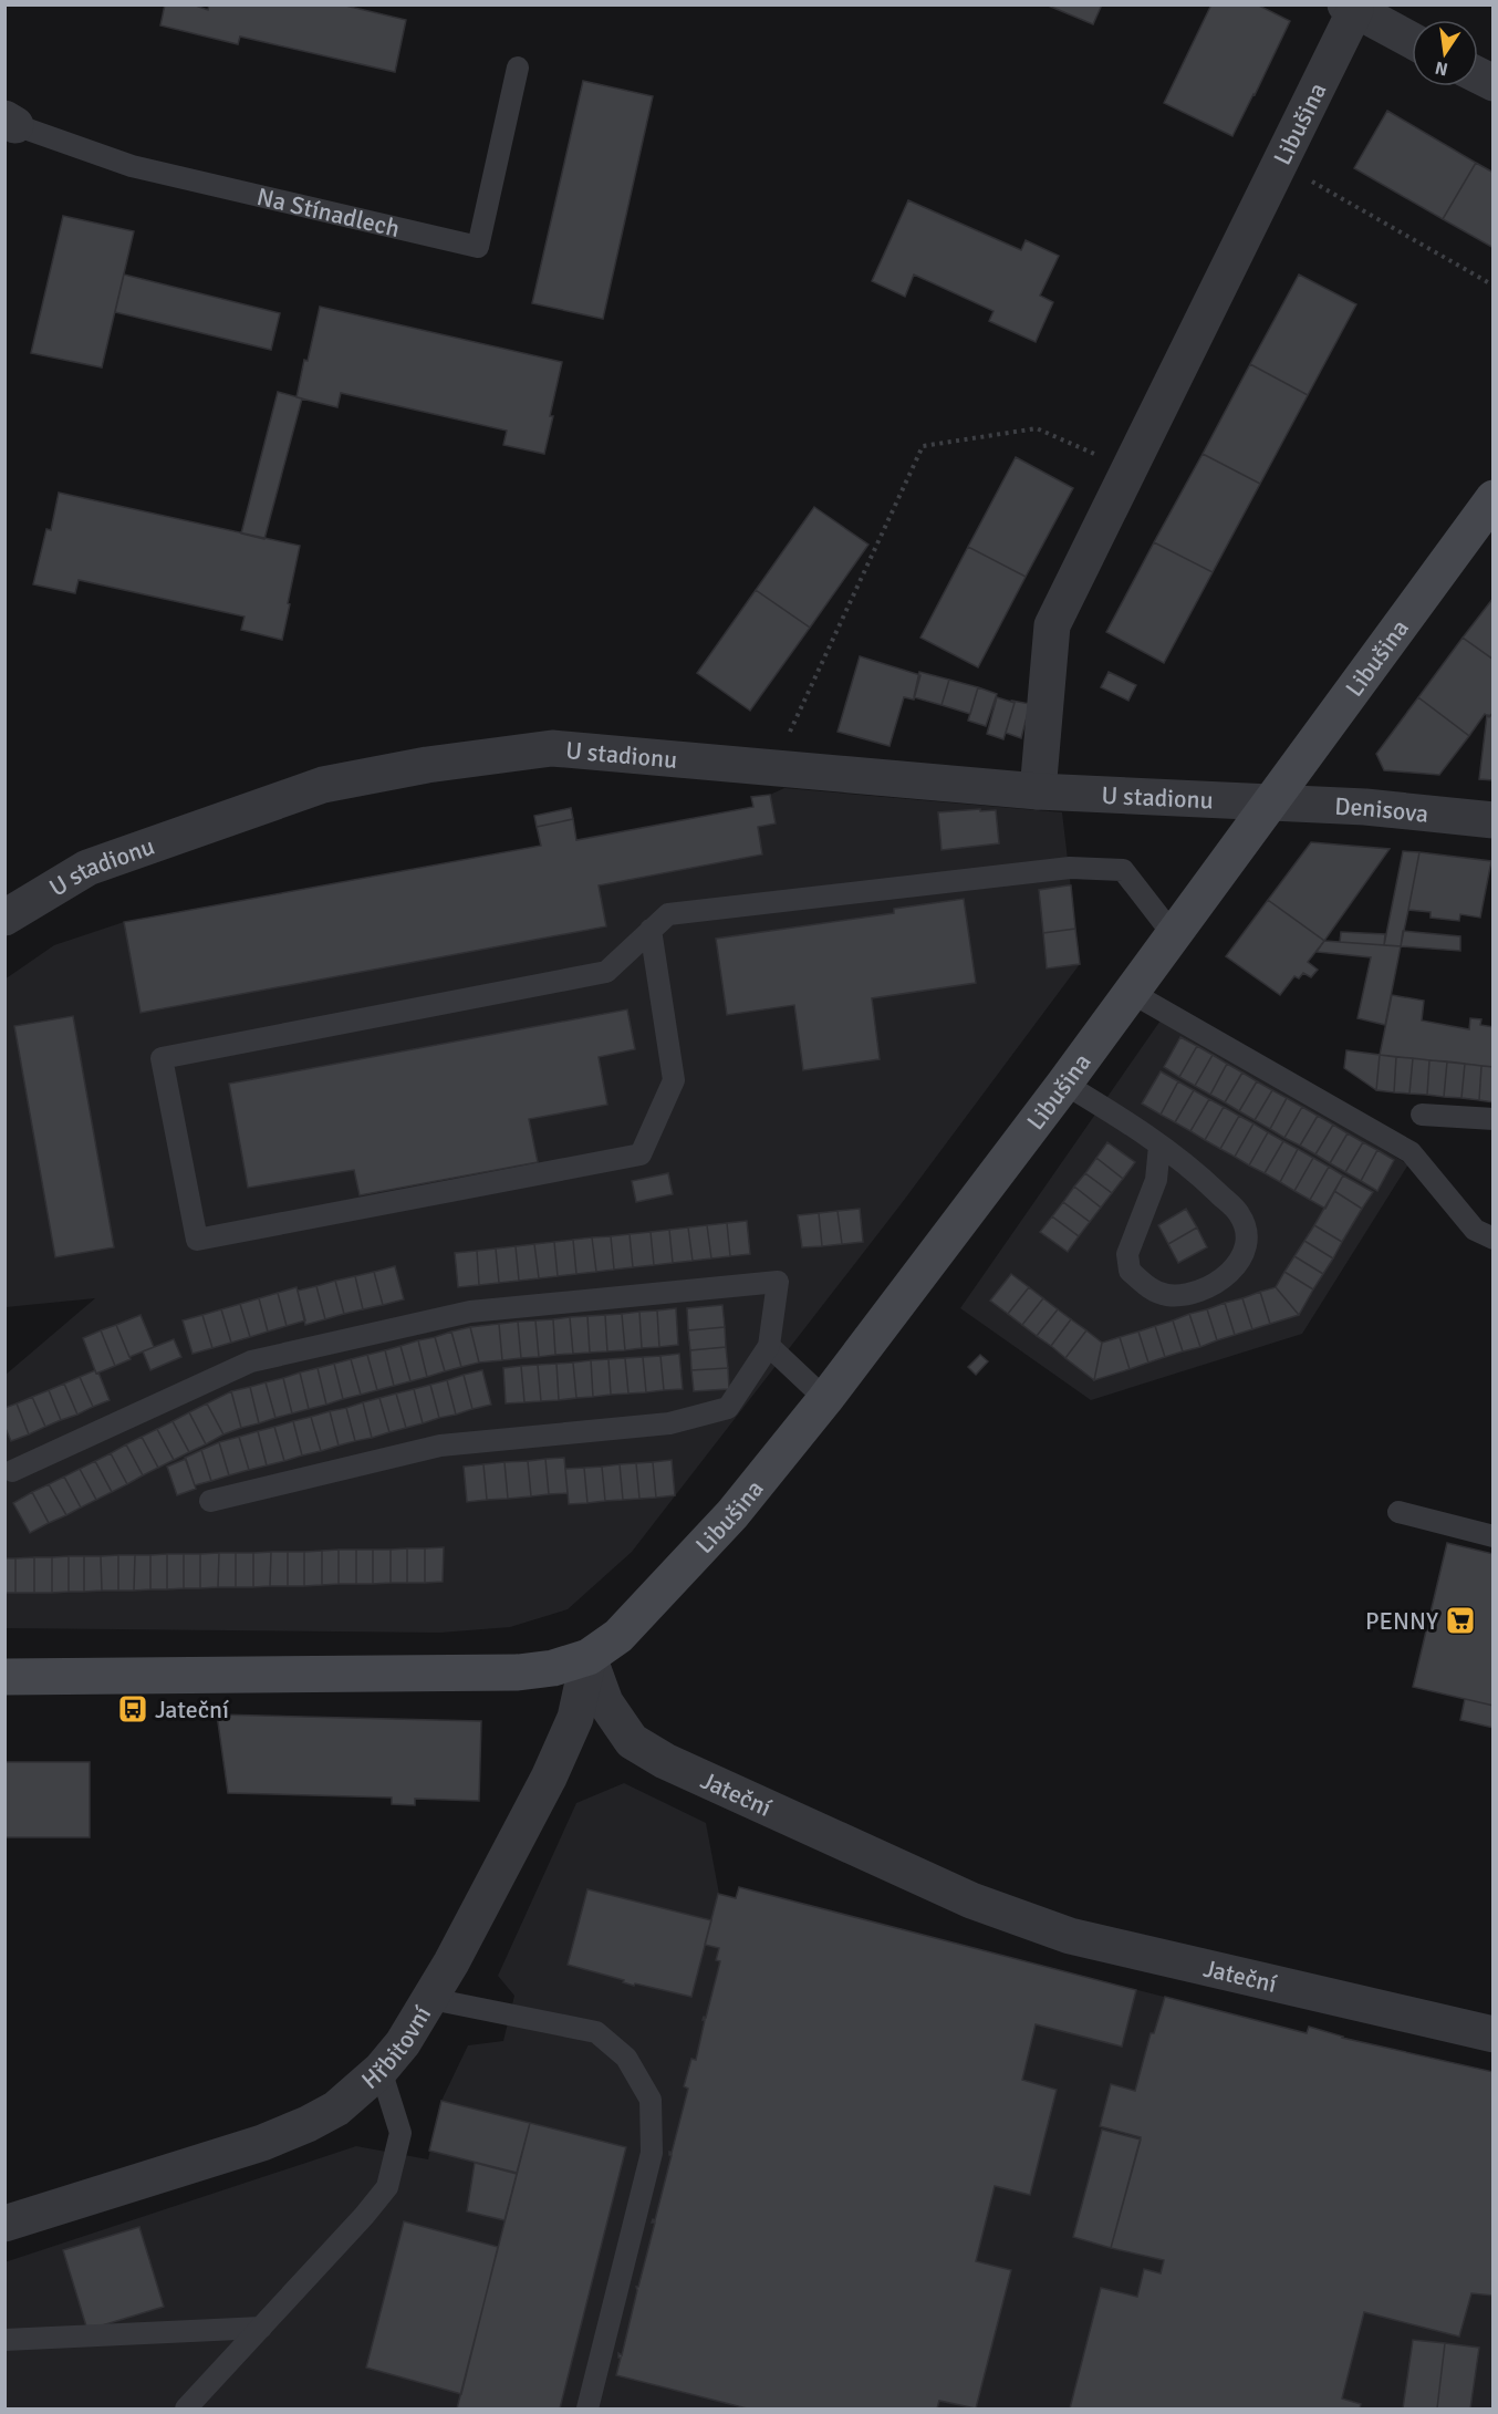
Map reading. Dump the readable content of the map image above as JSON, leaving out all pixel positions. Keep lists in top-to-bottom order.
{
  "streets": {
    "main road": ["Libušina"],
    "street": [
      "U stadionu",
      "Denisova",
      "Jateční",
      "Hřbitovní"
    ],
    "lane": ["Na Stínadlech"]
  },
  "crossings": [
    ["Libušina", "U stadionu"],
    ["Libušina", "Denisova"],
    ["Libušina", "Jateční"],
    ["Libušina", "Hřbitovní"],
    ["U stadionu", "Denisova"],
    ["Jateční", "Hřbitovní"]
  ],
  "places": {
    "supermarket": ["PENNY"],
    "bus stop": ["Jateční"]
  },
  "north": "bottom"
}
